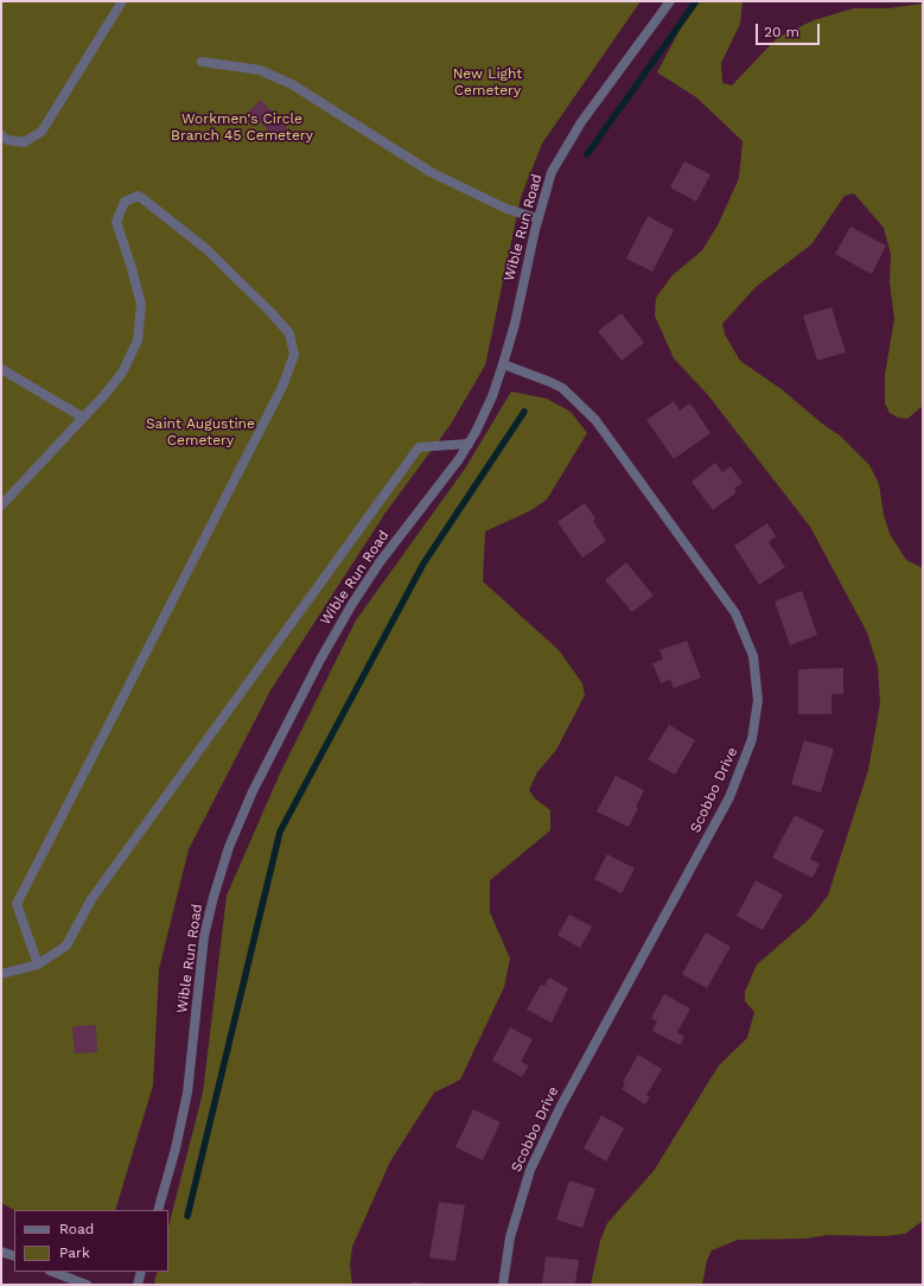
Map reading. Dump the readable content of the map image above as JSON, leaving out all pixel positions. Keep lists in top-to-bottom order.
{
  "streets": {
    "street": ["Wible Run Road", "Scobbo Drive"]
  },
  "crossings": [
    ["Wible Run Road", "Scobbo Drive"]
  ],
  "parks": ["New Light Cemetery", "Workmen's Circle Branch 45 Cemetery", "Saint Augustine Cemetery"],
  "legend": ["Road", "Park"],
  "scale_bar": "20 m"
}
